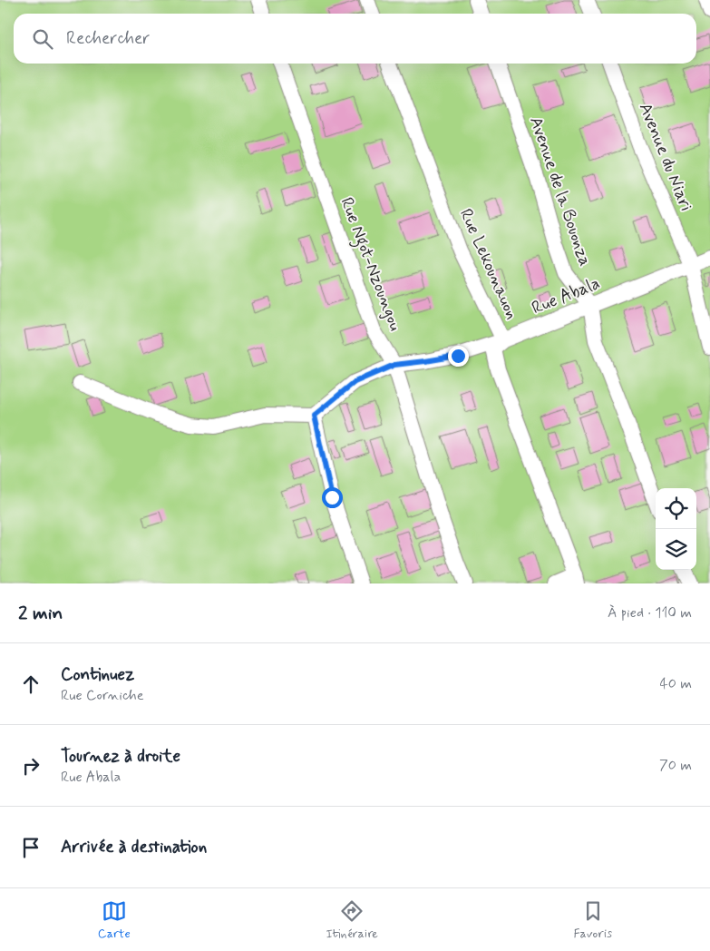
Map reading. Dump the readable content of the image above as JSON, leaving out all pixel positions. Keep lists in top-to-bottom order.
{
  "streets": {
    "street": [
      "Avenue du Niari",
      "Avenue de la Bouonza",
      "Rue Ngot-Nzoungou",
      "Rue Lekounauon",
      "Rue Abala"
    ]
  },
  "crossings": [
    ["Avenue du Niari", "Rue Abala"],
    ["Avenue de la Bouonza", "Rue Abala"],
    ["Rue Ngot-Nzoungou", "Rue Abala"],
    ["Rue Lekounauon", "Rue Abala"]
  ],
  "page": {
    "search": "Rechercher",
    "heading": ["2 min", "À pied · 110 m"],
    "list": [
      ["Continuez", "Rue Corniche", "40 m"],
      ["Tournez à droite", "Rue Abala", "70 m"],
      "Arrivée à destination"
    ],
    "nav": ["Carte", "Itinéraire", "Favoris"]
  }
}
